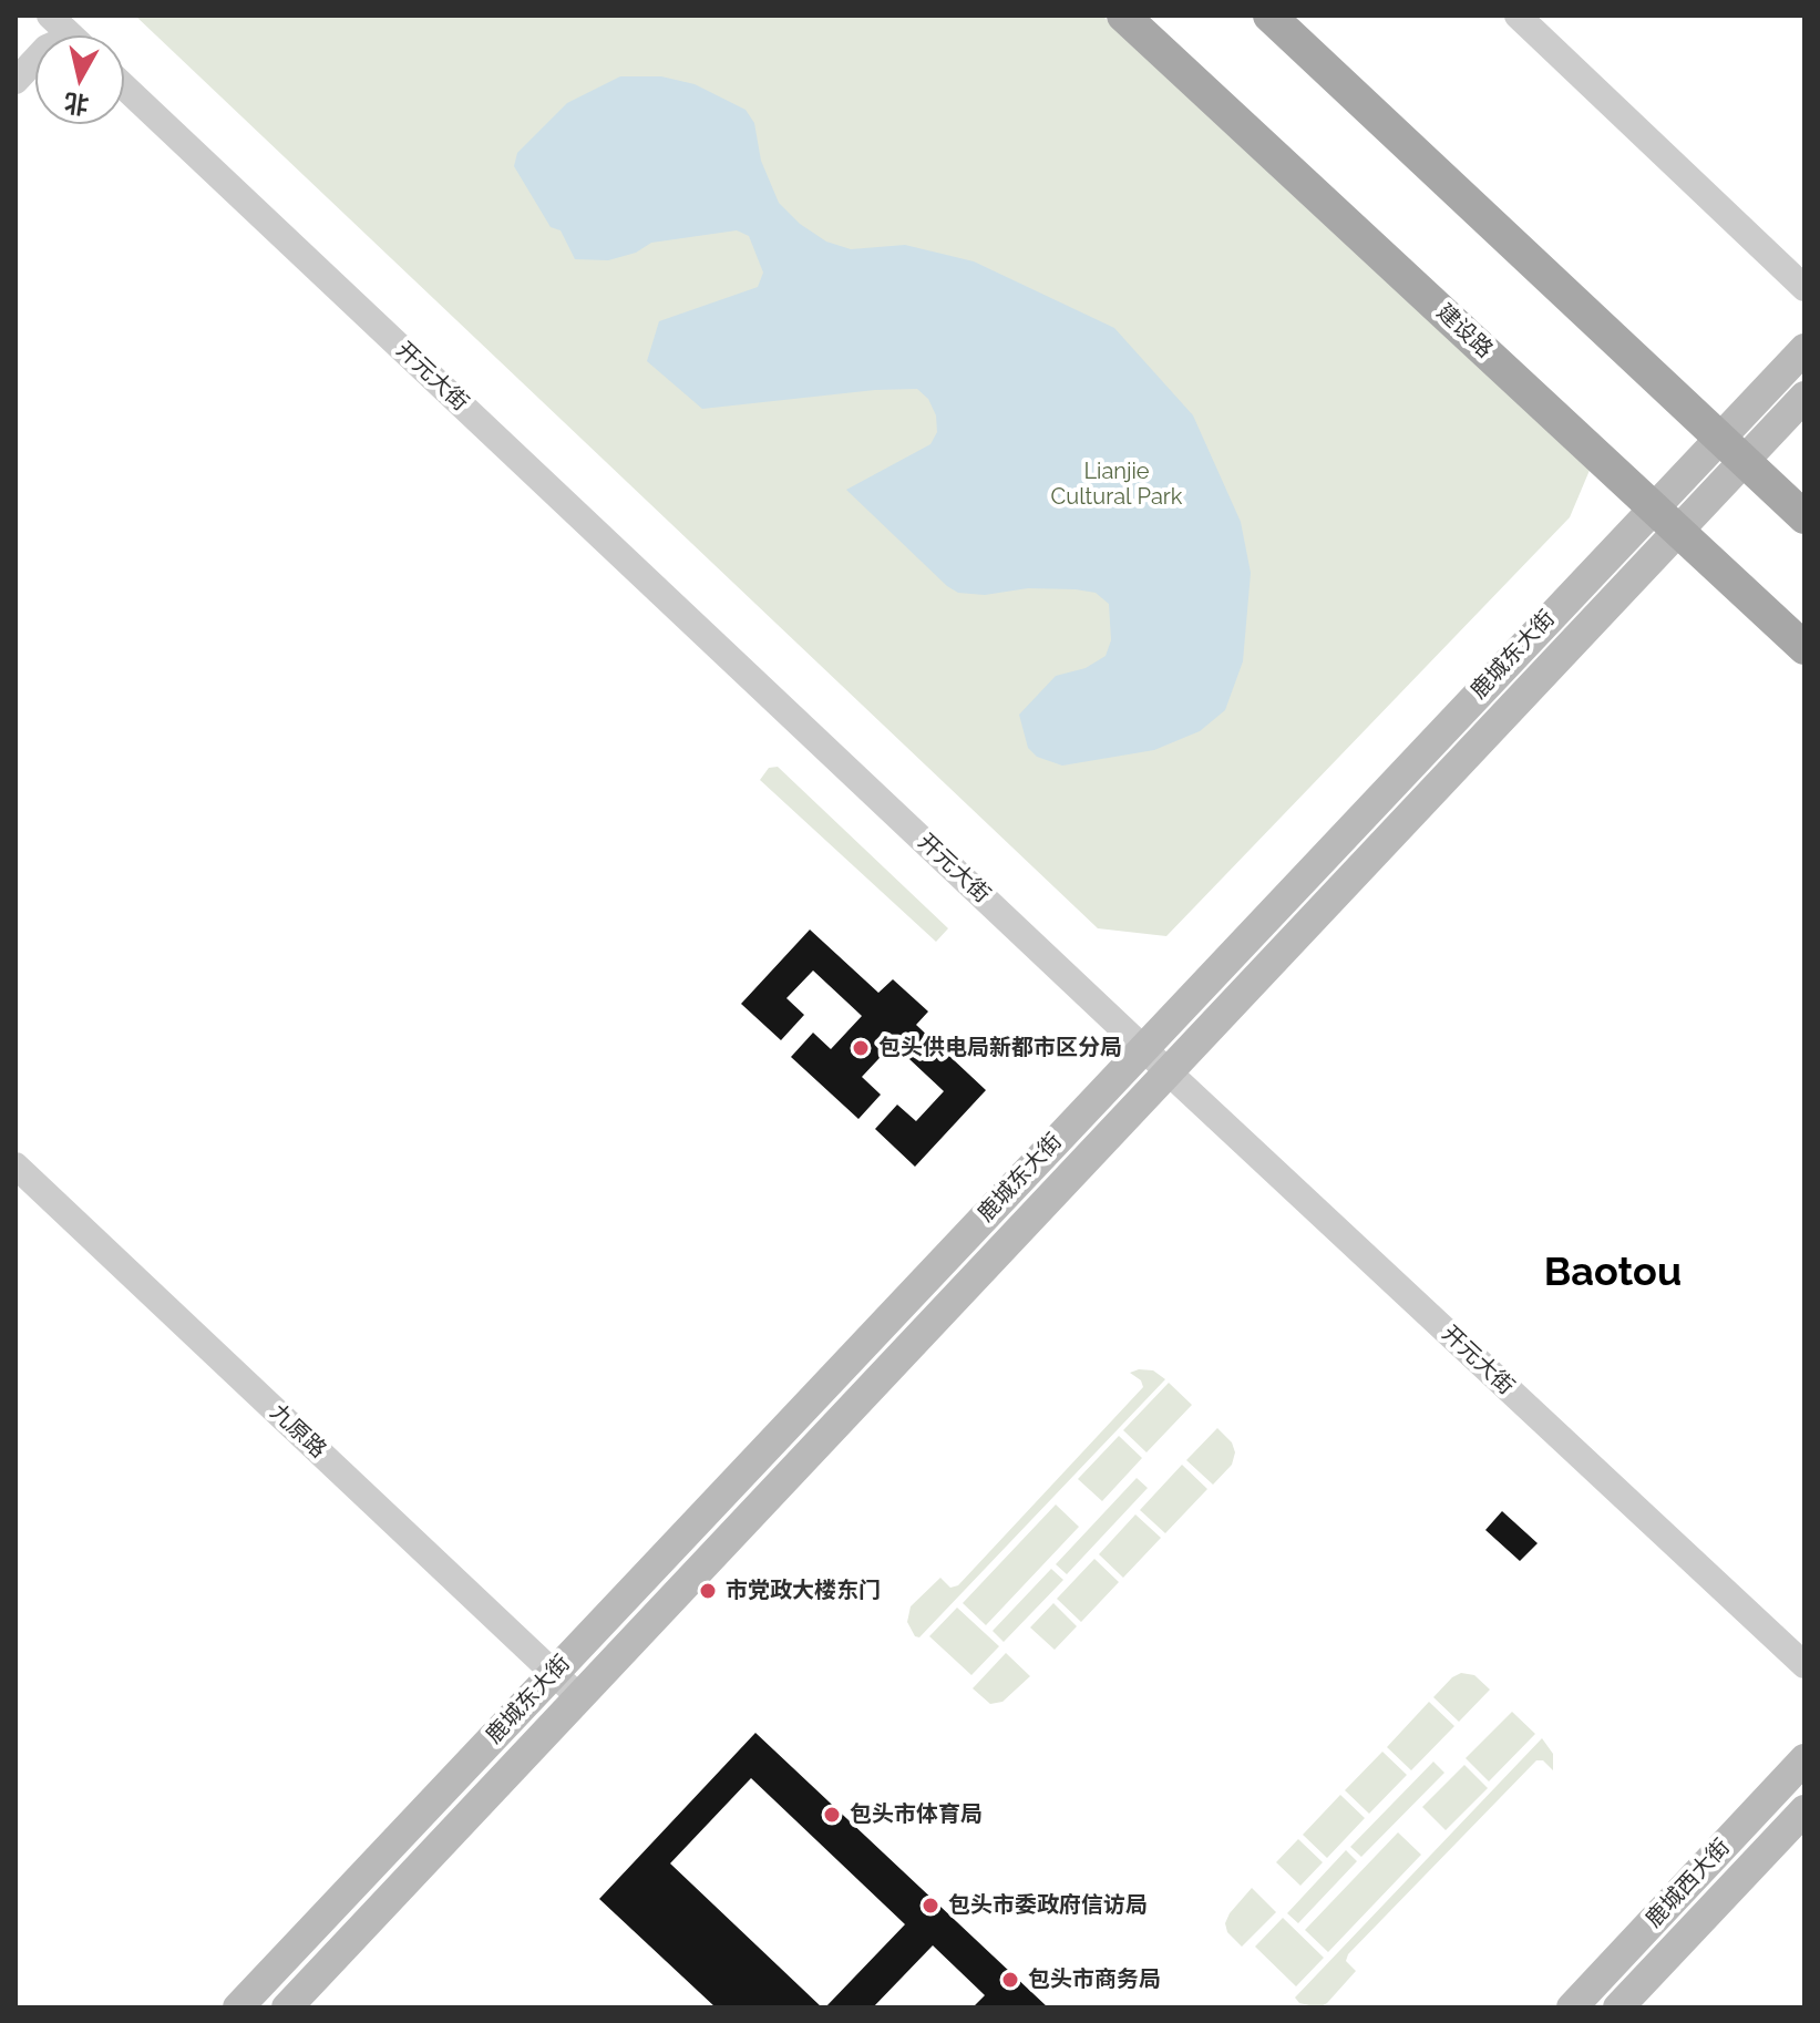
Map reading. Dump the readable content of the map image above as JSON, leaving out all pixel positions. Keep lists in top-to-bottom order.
{
  "streets": {
    "main road": ["建设路", "鹿城东大街", "鹿城西大街"],
    "street": ["开元大街", "九原路"]
  },
  "crossings": [
    ["建设路", "鹿城东大街"],
    ["开元大街", "鹿城东大街"],
    ["鹿城东大街", "九原路"]
  ],
  "districts": ["Baotou"],
  "parks": ["Lianjie Cultural Park"],
  "places": [
    "包头供电局新都市区分局",
    "市党政大楼东门",
    "包头市体育局",
    "包头市委政府信访局",
    "包头市商务局"
  ],
  "north": "bottom"
}
